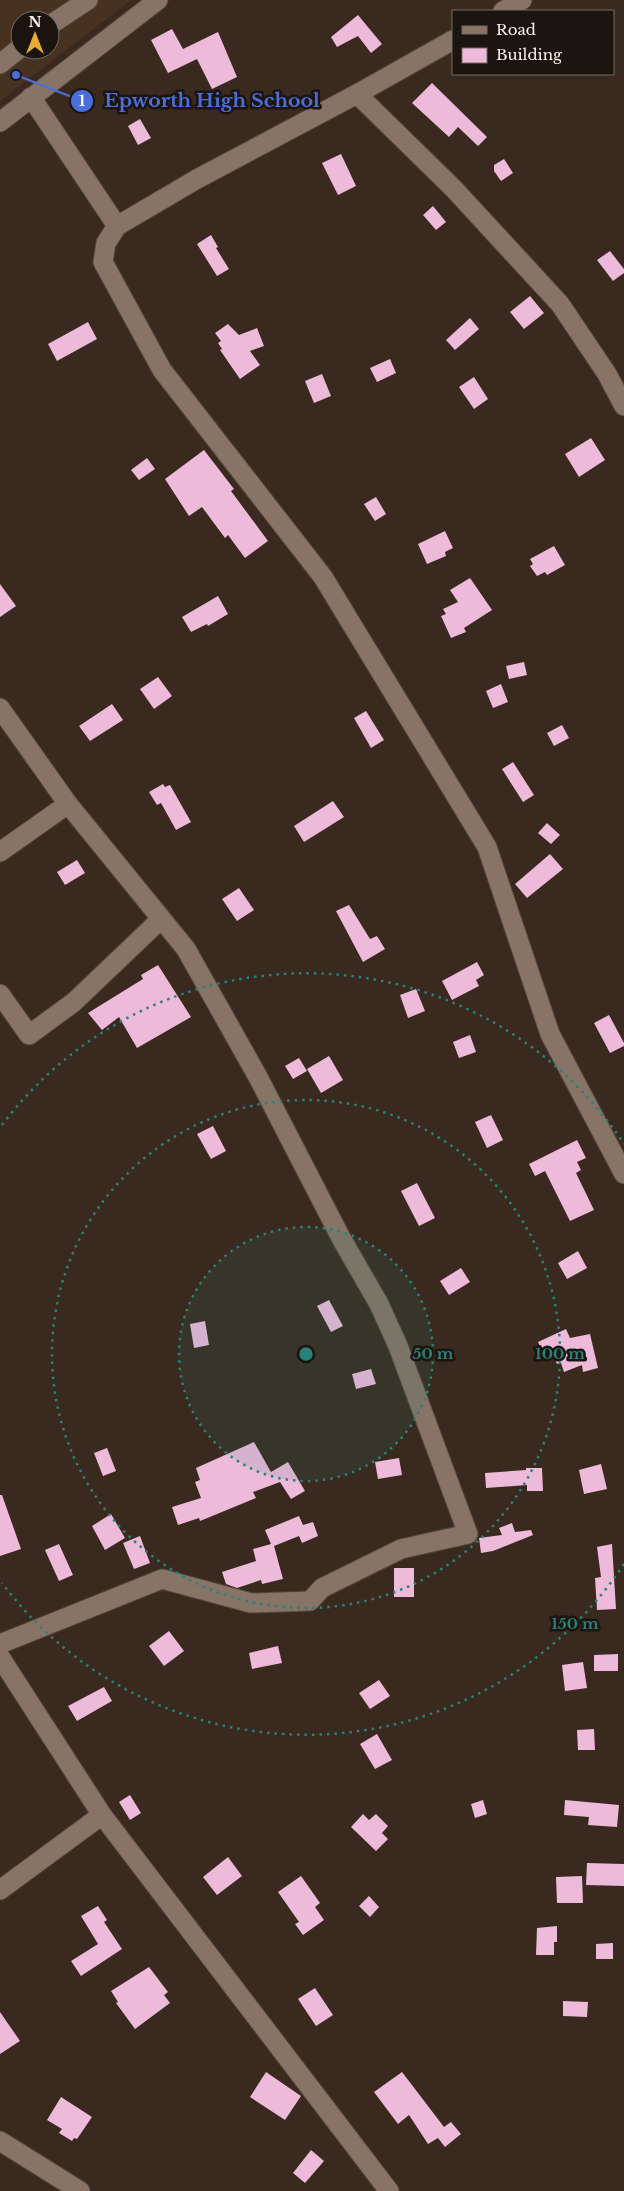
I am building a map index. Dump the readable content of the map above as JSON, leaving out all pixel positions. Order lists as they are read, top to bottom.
{
  "places": ["Epworth High School"],
  "legend": ["Road", "Building"],
  "north": "top",
  "rings": ["50 m", "100 m", "150 m"]
}
